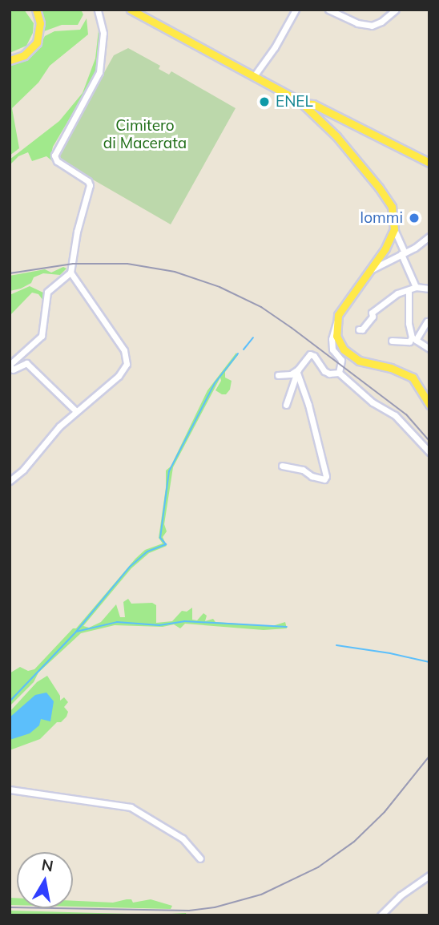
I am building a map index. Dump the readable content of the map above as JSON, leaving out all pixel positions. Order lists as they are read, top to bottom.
{
  "parks": ["Cimitero di Macerata"],
  "places": ["ENEL", "Iommi"],
  "north": "top"
}
